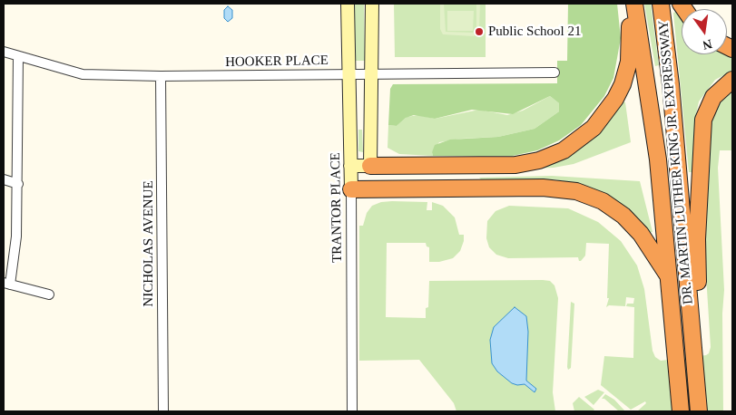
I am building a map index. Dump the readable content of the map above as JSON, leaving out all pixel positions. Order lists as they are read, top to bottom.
{
  "streets": {
    "highway": ["DR. MARTIN LUTHER KING JR. EXPRESSWAY"],
    "main road": ["TRANTOR PLACE"],
    "street": ["HOOKER PLACE", "NICHOLAS AVENUE"]
  },
  "crossings": [
    ["HOOKER PLACE", "TRANTOR PLACE"],
    ["HOOKER PLACE", "NICHOLAS AVENUE"]
  ],
  "places": ["Public School 21"],
  "north": "bottom"
}
